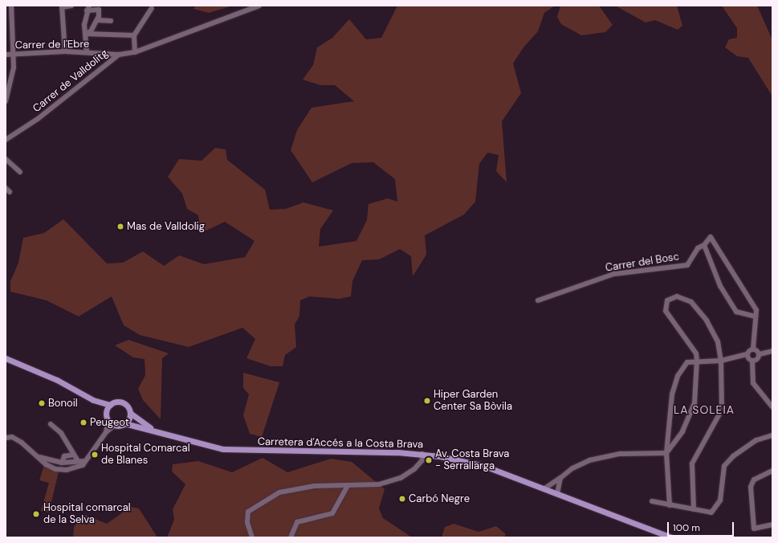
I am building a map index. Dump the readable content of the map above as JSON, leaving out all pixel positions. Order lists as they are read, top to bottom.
{
  "streets": {
    "main road": ["Carretera d'Accés a la Costa Brava"],
    "street": ["Carrer de l'Ebre", "Carrer de Valldolitg", "Carrer del Bosc"]
  },
  "crossings": [
    ["Carrer de l'Ebre", "Carrer de Valldolitg"]
  ],
  "districts": ["LA SOLEIA"],
  "places": [
    "Mas de Valldolig",
    "Hiper Garden Center Sa Bòvila",
    "Bonoil",
    "Peugeot",
    "Hospital Comarcal de Blanes",
    "Av. Costa Brava - Serrallarga",
    "Carbó Negre",
    "Hospital comarcal de la Selva"
  ],
  "scale_bar": "100 m"
}
